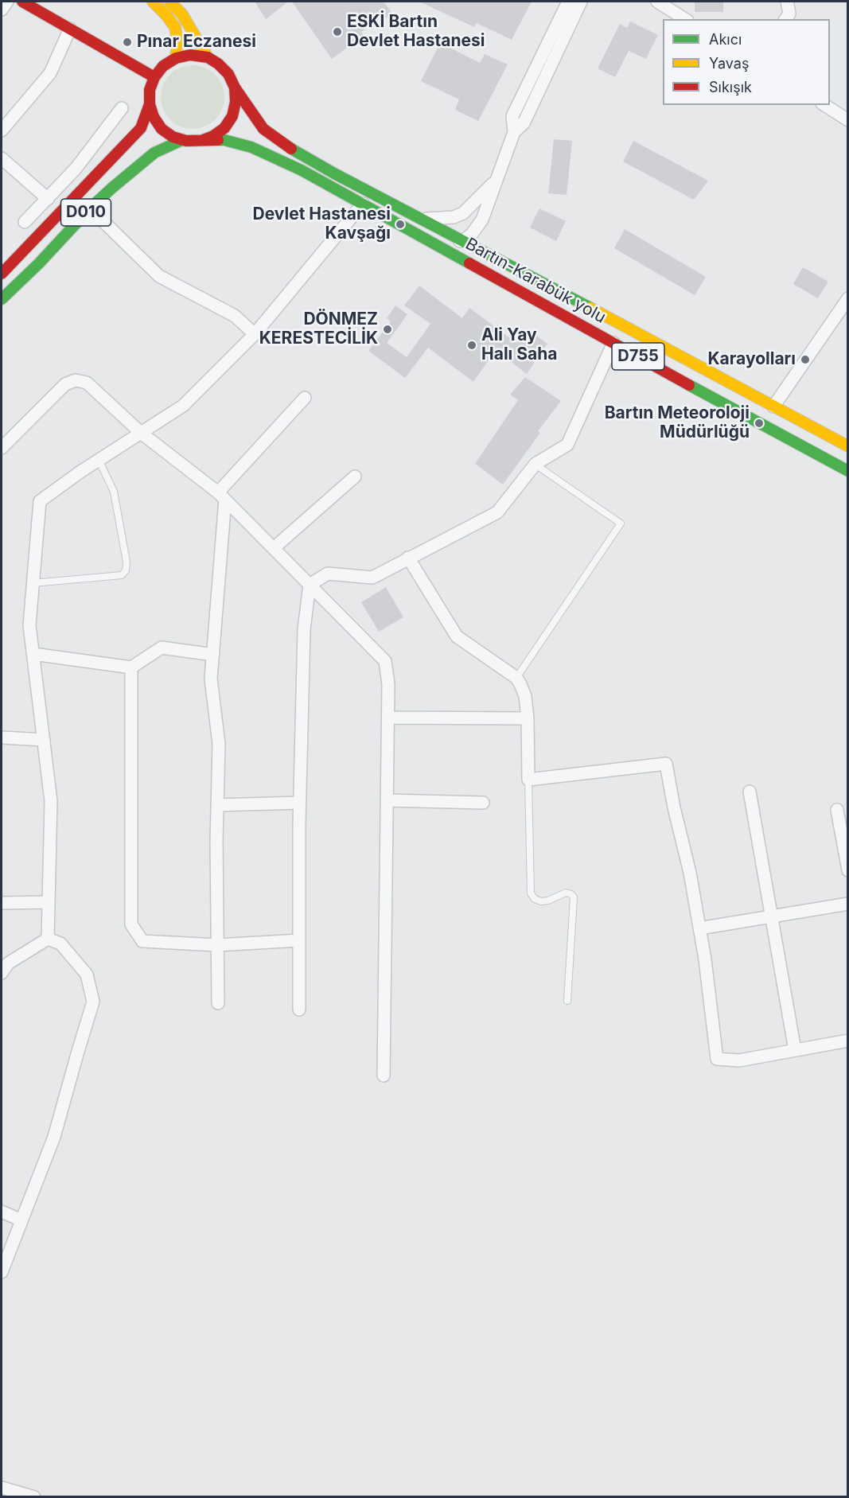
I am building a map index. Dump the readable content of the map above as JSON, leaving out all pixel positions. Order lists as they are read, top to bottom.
{
  "streets": {
    "main road": ["D010", "Bartın-Karabük yolu", "D755"]
  },
  "crossings": [
    ["D010", "Bartın-Karabük yolu"]
  ],
  "places": [
    "ESKİ Bartın Devlet Hastanesi",
    "Pınar Eczanesi",
    "Devlet Hastanesi Kavşağı",
    "DÖNMEZ KERESTECİLİK",
    "Ali Yay Halı Saha",
    "Karayolları",
    "Bartın Meteoroloji Müdürlüğü"
  ],
  "legend": ["Akıcı", "Yavaş", "Sıkışık"]
}
